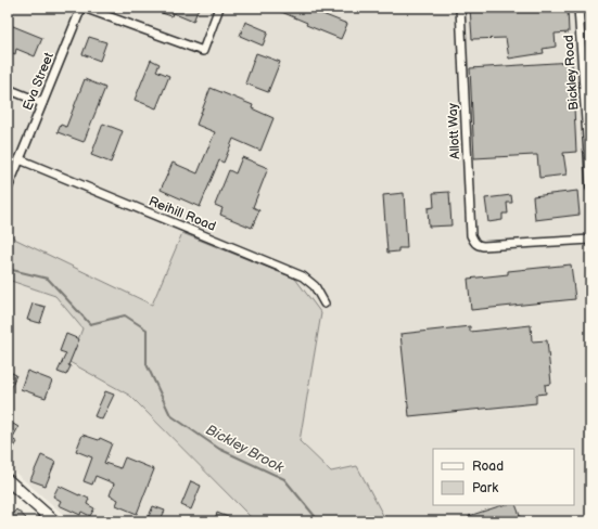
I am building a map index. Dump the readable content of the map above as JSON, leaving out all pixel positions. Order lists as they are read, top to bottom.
{
  "streets": {
    "street": [
      "Bickley Road",
      "Eva Street",
      "Allott Way",
      "Reihill Road"
    ]
  },
  "crossings": [
    ["Eva Street", "Reihill Road"]
  ],
  "water": ["Bickley Brook"],
  "legend": ["Road", "Park"]
}
